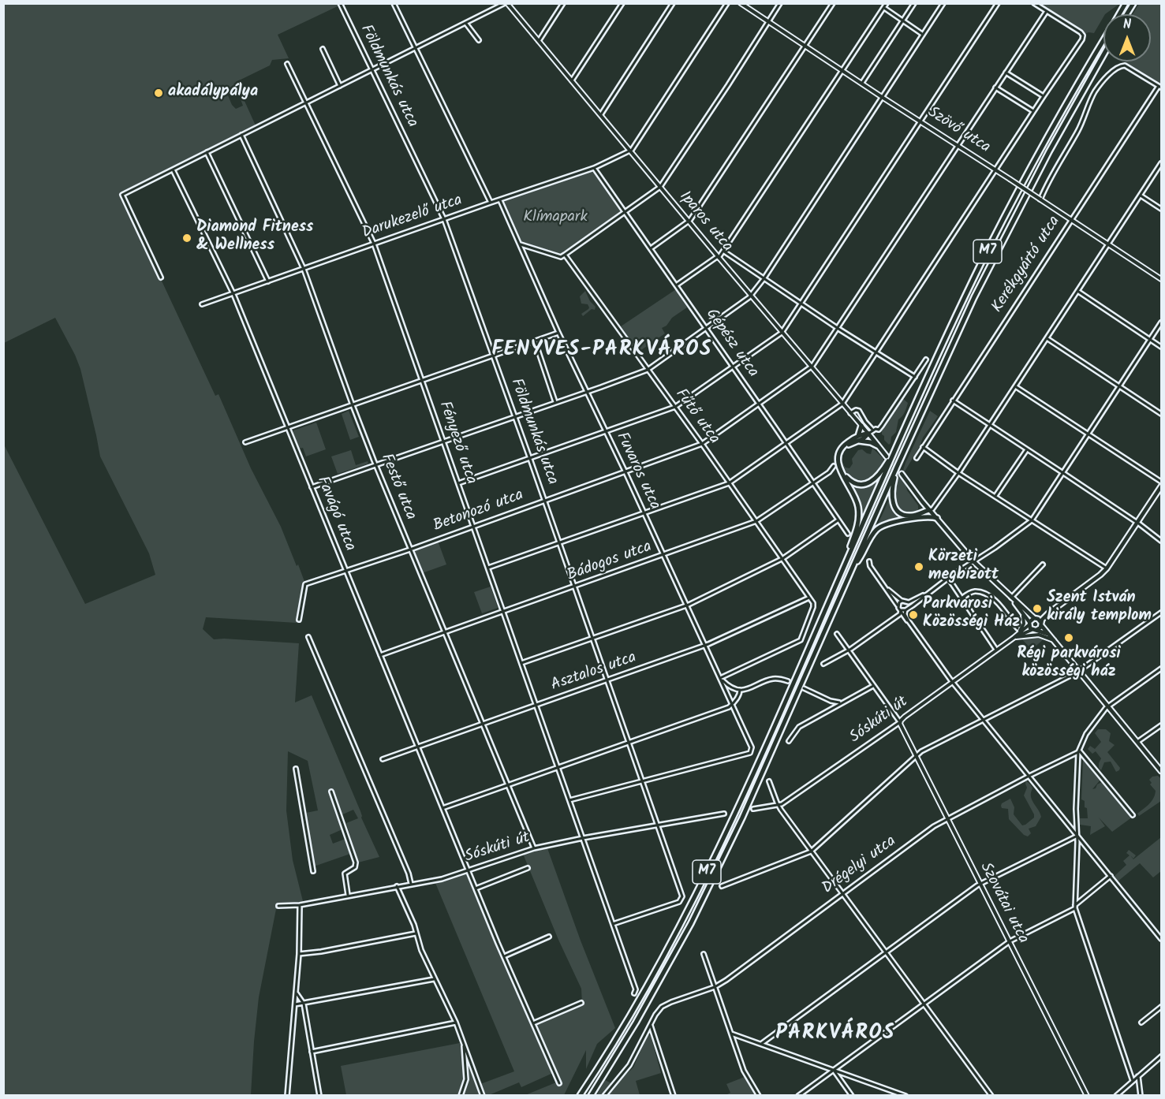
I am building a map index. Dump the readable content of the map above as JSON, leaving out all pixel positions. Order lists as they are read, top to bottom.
{
  "streets": {
    "highway": ["M7"],
    "main road": ["Iparos utca"],
    "street": [
      "Földmunkás utca",
      "Szövő utca",
      "Darukezelő utca",
      "Kerékgyártó utca",
      "Gépész utca",
      "Fűtő utca",
      "Fényező utca",
      "Fuvaros utca",
      "Festő utca",
      "Betonozó utca",
      "Favágó utca",
      "Bádogos utca",
      "Asztalos utca",
      "Sóskúti út",
      "Drégelyi utca",
      "Szovátai utca"
    ]
  },
  "crossings": [
    ["Földmunkás utca", "Darukezelő utca"],
    ["Földmunkás utca", "Fényező utca"],
    ["Földmunkás utca", "Fuvaros utca"],
    ["Földmunkás utca", "Betonozó utca"],
    ["Földmunkás utca", "Bádogos utca"],
    ["Földmunkás utca", "Asztalos utca"],
    ["Földmunkás utca", "Sóskúti út"],
    ["Szövő utca", "Kerékgyártó utca"],
    ["Darukezelő utca", "Iparos utca"],
    ["Darukezelő utca", "Gépész utca"],
    ["Darukezelő utca", "Fényező utca"],
    ["Darukezelő utca", "Fuvaros utca"],
    ["Darukezelő utca", "Festő utca"],
    ["Darukezelő utca", "Favágó utca"],
    ["Iparos utca", "Betonozó utca"],
    ["Gépész utca", "Betonozó utca"],
    ["Gépész utca", "Bádogos utca"],
    ["Fűtő utca", "Betonozó utca"],
    ["Fűtő utca", "Bádogos utca"],
    ["Fűtő utca", "Asztalos utca"],
    ["Fényező utca", "Betonozó utca"],
    ["Fényező utca", "Bádogos utca"],
    ["Fényező utca", "Asztalos utca"],
    ["Fényező utca", "Sóskúti út"],
    ["Fuvaros utca", "Betonozó utca"],
    ["Fuvaros utca", "Bádogos utca"],
    ["Fuvaros utca", "Asztalos utca"],
    ["Festő utca", "Betonozó utca"],
    ["Festő utca", "Bádogos utca"],
    ["Festő utca", "Asztalos utca"],
    ["Festő utca", "Sóskúti út"],
    ["Betonozó utca", "Favágó utca"],
    ["Favágó utca", "Bádogos utca"],
    ["Favágó utca", "Asztalos utca"],
    ["Favágó utca", "Sóskúti út"],
    ["Sóskúti út", "Szovátai utca"],
    ["Drégelyi utca", "Szovátai utca"]
  ],
  "districts": ["FENYVES-PARKVÁROS", "PARKVÁROS"],
  "parks": ["Klímapark"],
  "places": [
    "akadálypálya",
    "Diamond Fitness & Wellness",
    "Körzeti megbízott",
    "Szent István király templom",
    "Parkvárosi Közösségi Ház",
    "Régi parkvárosi közösségi ház"
  ],
  "north": "top"
}
